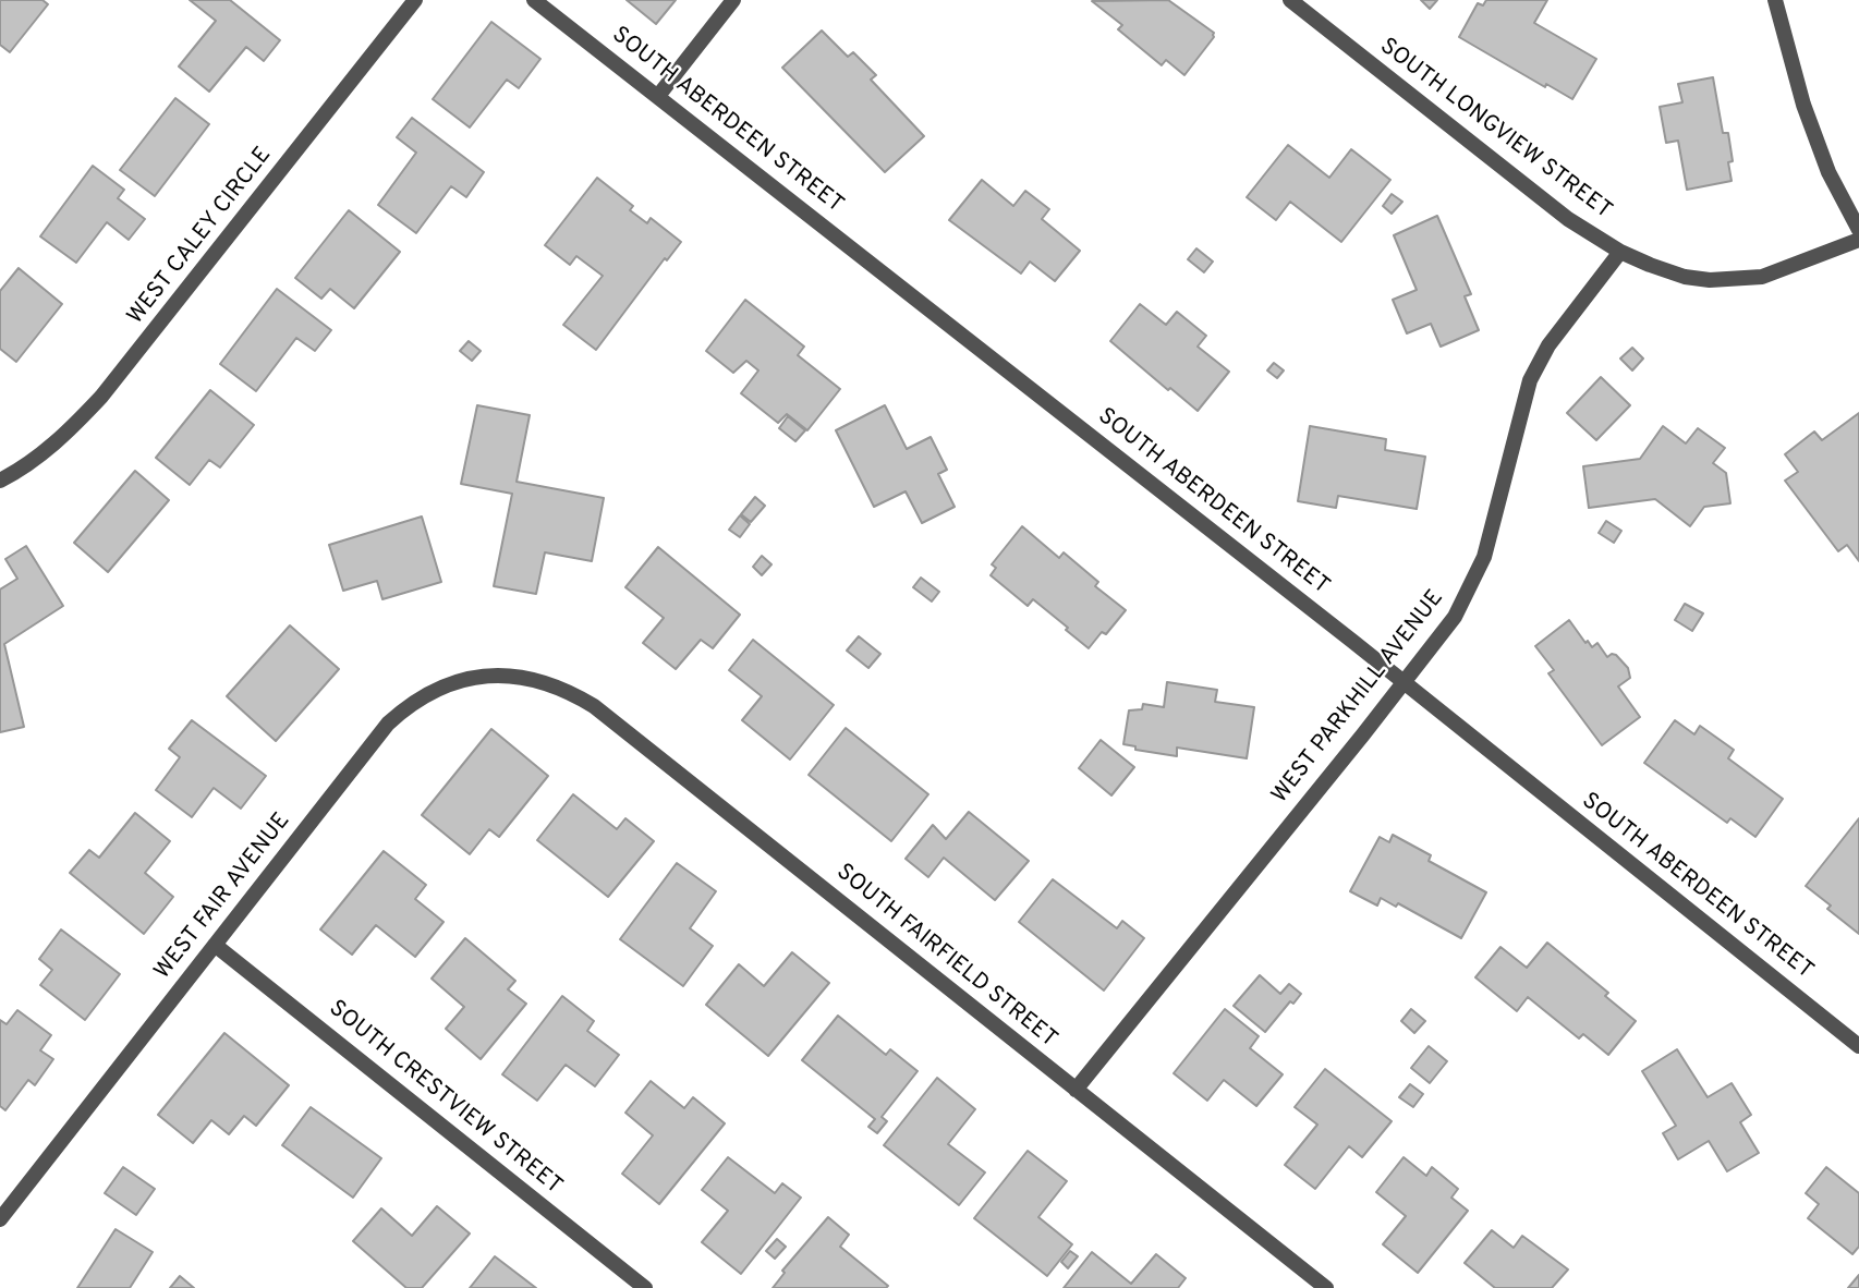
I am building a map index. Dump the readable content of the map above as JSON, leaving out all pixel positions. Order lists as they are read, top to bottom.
{
  "streets": {
    "street": [
      "SOUTH ABERDEEN STREET",
      "SOUTH LONGVIEW STREET",
      "WEST CALEY CIRCLE",
      "WEST PARKHILL AVENUE",
      "WEST FAIR AVENUE",
      "SOUTH FAIRFIELD STREET",
      "SOUTH CRESTVIEW STREET"
    ]
  },
  "crossings": [
    ["SOUTH ABERDEEN STREET", "WEST PARKHILL AVENUE"],
    ["SOUTH LONGVIEW STREET", "WEST PARKHILL AVENUE"],
    ["WEST PARKHILL AVENUE", "SOUTH FAIRFIELD STREET"],
    ["WEST FAIR AVENUE", "SOUTH FAIRFIELD STREET"],
    ["WEST FAIR AVENUE", "SOUTH CRESTVIEW STREET"]
  ]
}
